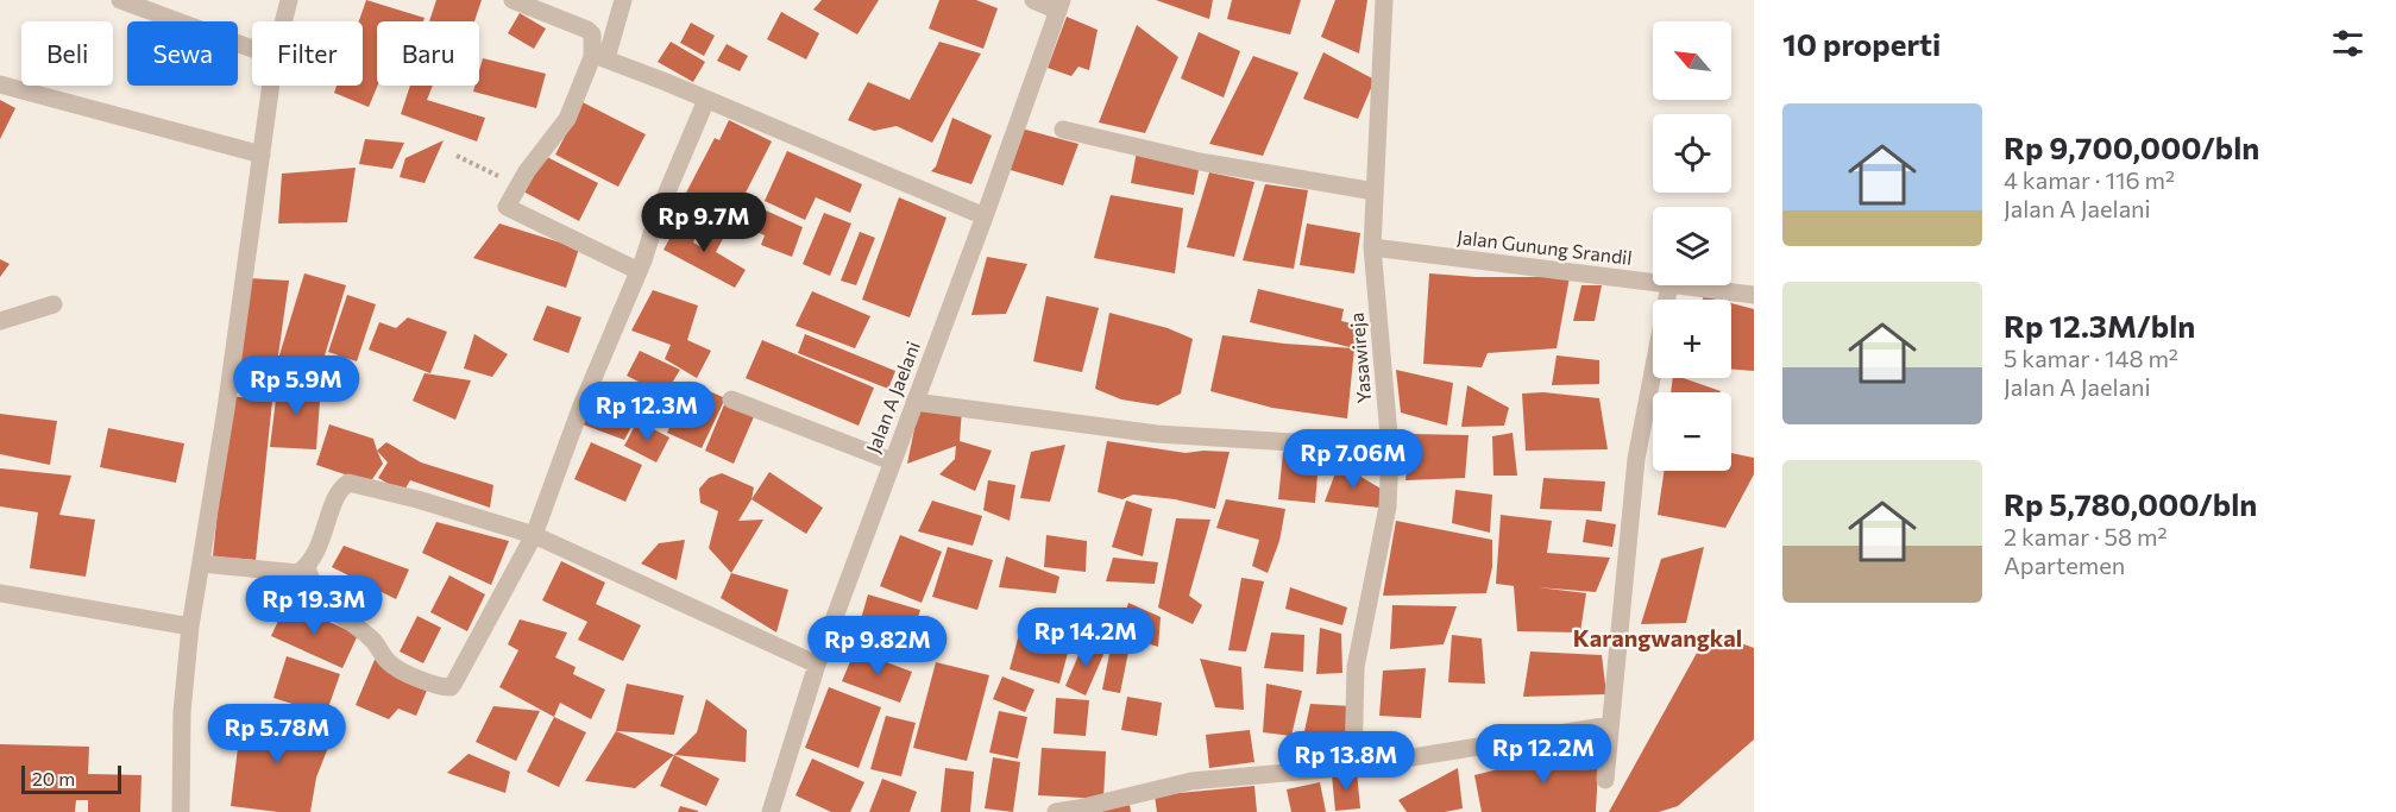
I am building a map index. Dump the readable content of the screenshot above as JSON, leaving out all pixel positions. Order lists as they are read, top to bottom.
{
  "streets": {
    "street": ["Jalan Gunung Srandil", "Yasawireja", "Jalan A Jaelani"]
  },
  "crossings": [
    ["Jalan Gunung Srandil", "Yasawireja"]
  ],
  "districts": ["Karangwangkal"],
  "scale_bar": "20 m",
  "north": "top left",
  "page": {
    "heading": "10 properti",
    "map_buttons": ["+", "−"],
    "chip": [
      "Beli",
      "Sewa",
      "Filter",
      "Baru"
    ],
    "list": [
      {
        "name": "Rp 9,700,000/bln",
        "note": "4 kamar · 116 m² · Jalan A Jaelani"
      },
      {
        "name": "Rp 12.3M/bln",
        "note": "5 kamar · 148 m² · Jalan A Jaelani"
      },
      {
        "name": "Rp 5,780,000/bln",
        "note": "2 kamar · 58 m² · Apartemen"
      }
    ],
    "price": [
      "Rp 9.7M",
      "Rp 5.9M",
      "Rp 12.3M",
      "Rp 7.06M",
      "Rp 19.3M",
      "Rp 14.2M",
      "Rp 9.82M",
      "Rp 5.78M",
      "Rp 12.2M",
      "Rp 13.8M"
    ],
    "scale": "20 m"
  }
}
